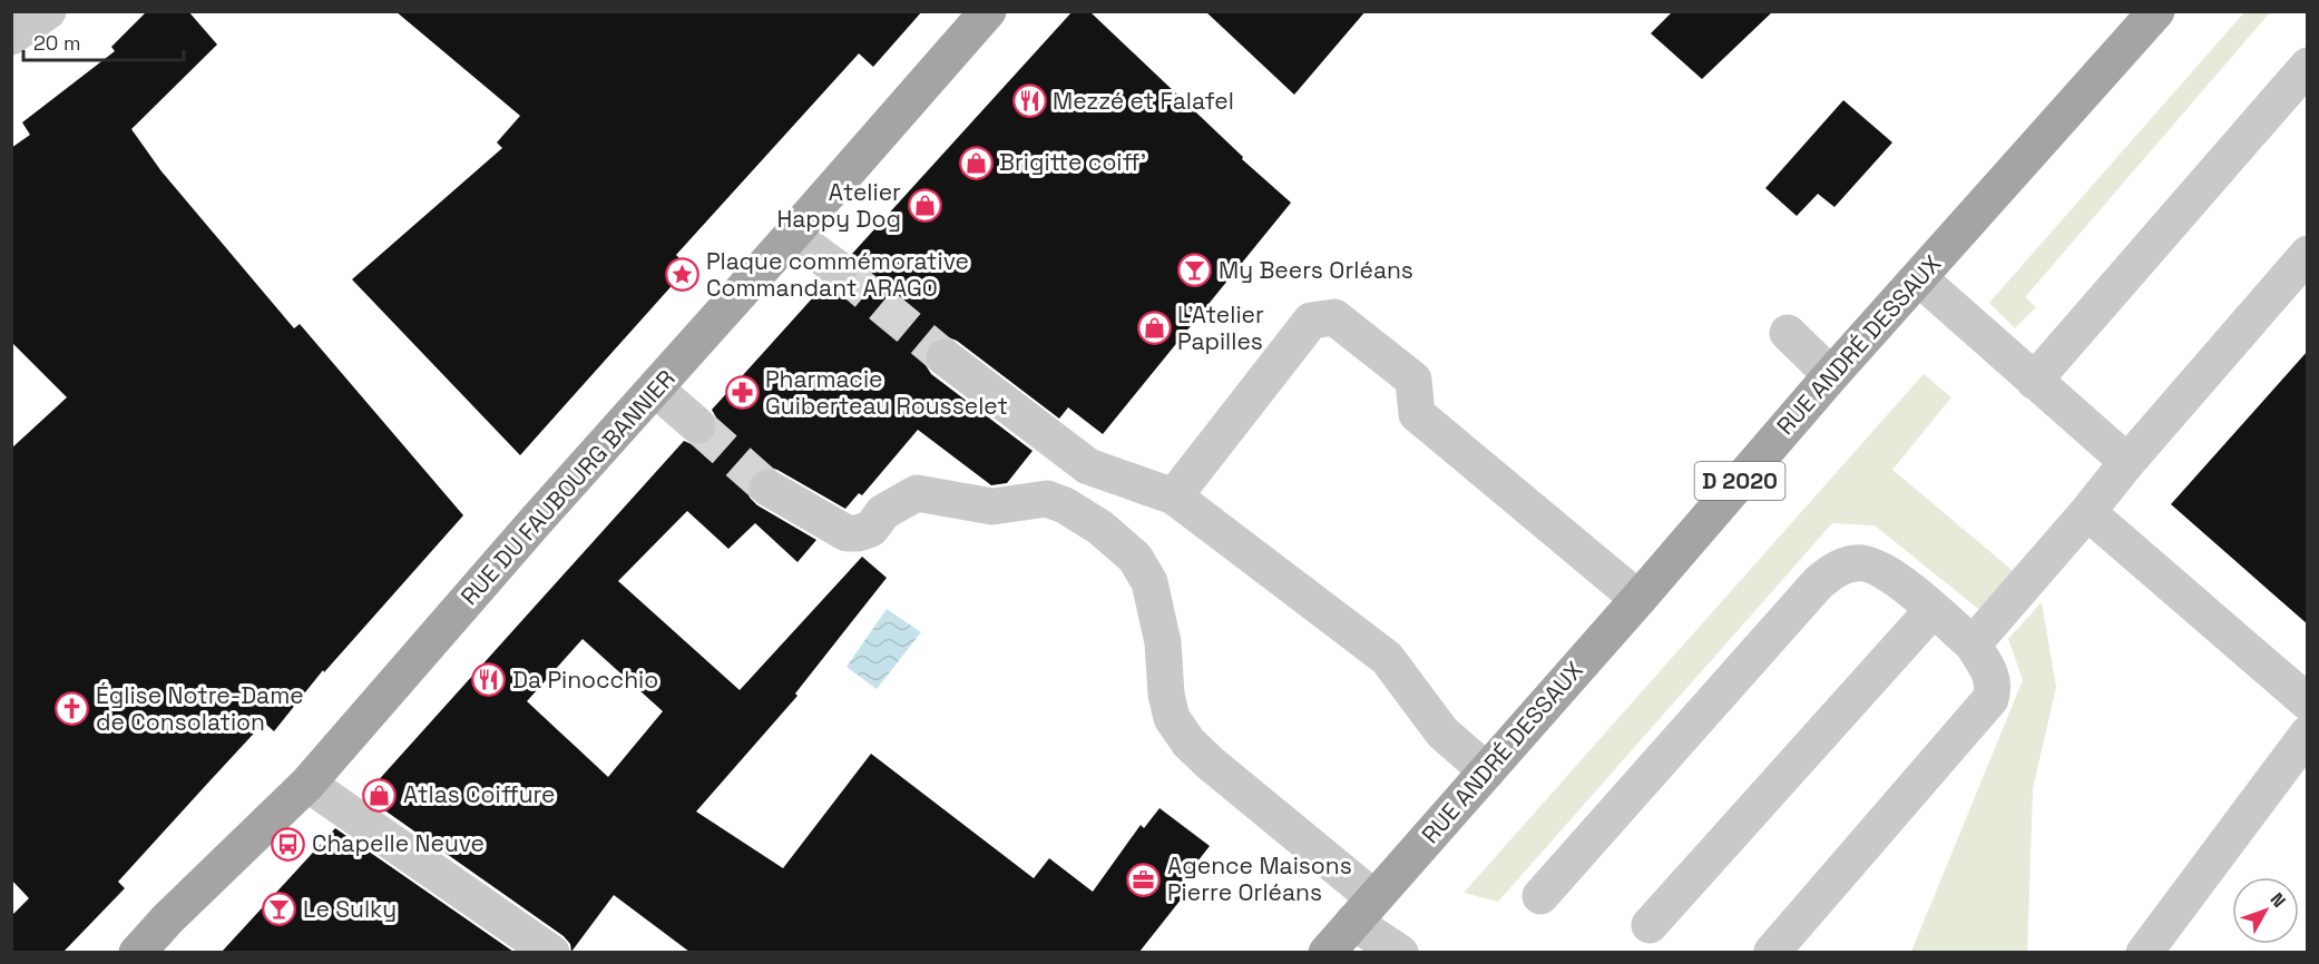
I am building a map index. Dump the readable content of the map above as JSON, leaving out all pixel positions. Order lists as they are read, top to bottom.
{
  "streets": {
    "main road": ["RUE ANDRÉ DESSAUX", "D 2020", "RUE DU FAUBOURG BANNIER"]
  },
  "places": {
    "restaurant": ["Mezzé et Falafel", "Da Pinocchio"],
    "shop": [
      "Brigitte coiff'",
      "Atelier Happy Dog",
      "L'Atelier Papilles",
      "Atlas Coiffure"
    ],
    "bar": ["My Beers Orléans", "Le Sulky"],
    "place": ["Plaque commémorative Commandant ARAGO"],
    "pharmacy": ["Pharmacie Guiberteau Rousselet"],
    "church": ["Église Notre-Dame de Consolation"],
    "bus stop": ["Chapelle Neuve"],
    "office": ["Agence Maisons Pierre Orléans"]
  },
  "scale_bar": "20 m",
  "north": "top right"
}
